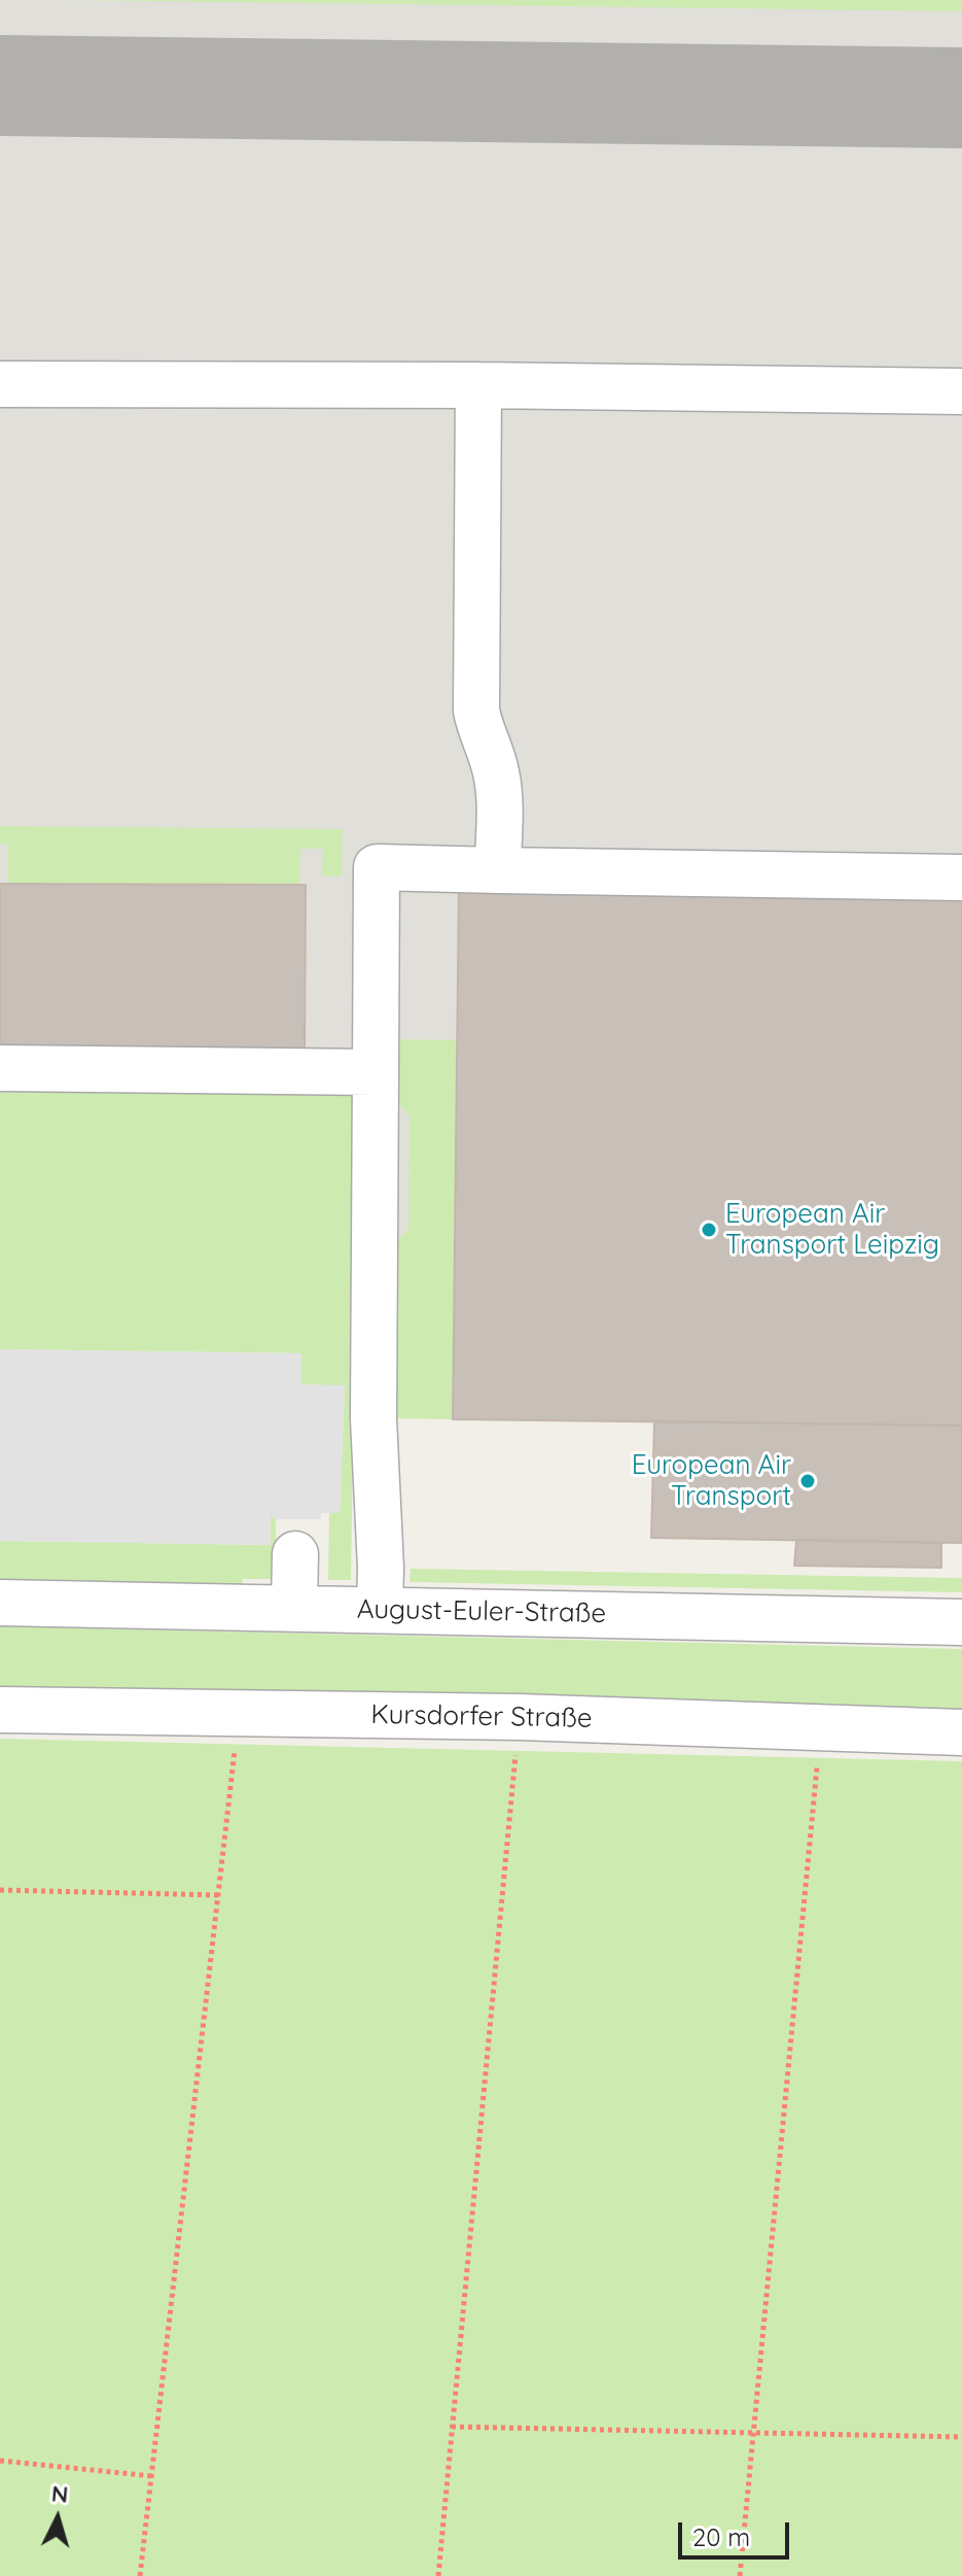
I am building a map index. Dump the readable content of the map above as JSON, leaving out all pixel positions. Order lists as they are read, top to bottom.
{
  "streets": {
    "street": ["August-Euler-Straße", "Kursdorfer Straße"]
  },
  "places": ["European Air Transport Leipzig", "European Air Transport"],
  "scale_bar": "20 m",
  "north": "top"
}
